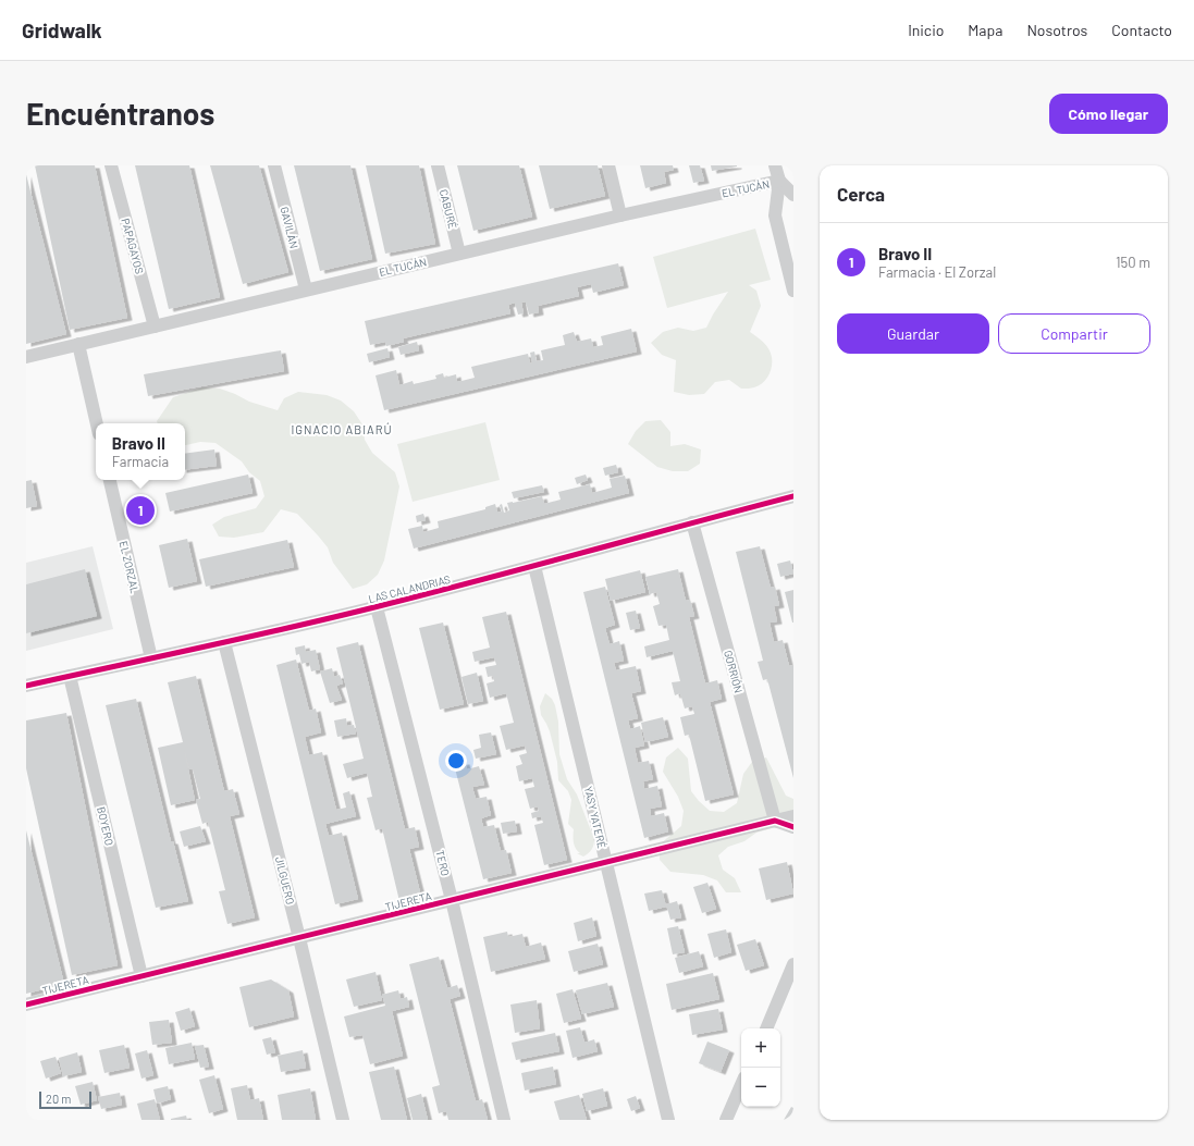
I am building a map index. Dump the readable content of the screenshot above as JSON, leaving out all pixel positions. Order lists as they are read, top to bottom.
{
  "streets": {
    "street": [
      "EL TUCÁN",
      "CABURÉ",
      "GAVILÁN",
      "PAPAGAYOS",
      "EL ZORZAL",
      "LAS CALANDRIAS",
      "GORRIÓN",
      "YASY YATERÉ",
      "BOYERO",
      "TERO",
      "JILGUERO",
      "TIJERETA"
    ]
  },
  "crossings": [
    ["EL TUCÁN", "CABURÉ"],
    ["EL TUCÁN", "GAVILÁN"],
    ["EL TUCÁN", "PAPAGAYOS"],
    ["EL ZORZAL", "LAS CALANDRIAS"],
    ["LAS CALANDRIAS", "GORRIÓN"],
    ["LAS CALANDRIAS", "YASY YATERÉ"],
    ["LAS CALANDRIAS", "BOYERO"],
    ["LAS CALANDRIAS", "TERO"],
    ["LAS CALANDRIAS", "JILGUERO"],
    ["GORRIÓN", "TIJERETA"],
    ["YASY YATERÉ", "TIJERETA"],
    ["BOYERO", "TIJERETA"],
    ["TERO", "TIJERETA"],
    ["JILGUERO", "TIJERETA"]
  ],
  "districts": ["IGNACIO ABIARÚ"],
  "scale_bar": "20 m",
  "page": {
    "header": "Gridwalk",
    "nav": [
      "Inicio",
      "Mapa",
      "Nosotros",
      "Contacto"
    ],
    "buttons": [
      "Cómo llegar",
      ["Guardar", "Compartir"]
    ],
    "title": "Encuéntranos",
    "heading": "Cerca",
    "list": [
      {
        "mark": "1",
        "name": "Bravo II",
        "note": "Farmacia · El Zorzal",
        "value": "150 m"
      }
    ],
    "popup": ["Bravo II", "Farmacia"],
    "pins": "1",
    "map_buttons": ["+", "−"],
    "scale": "20 m"
  }
}
